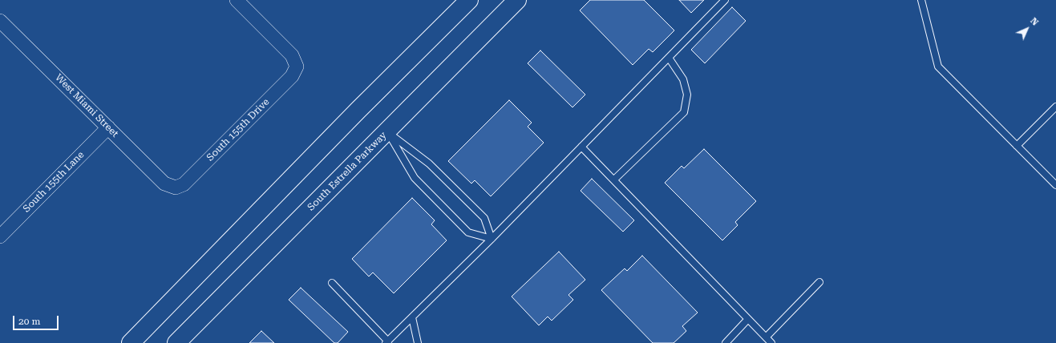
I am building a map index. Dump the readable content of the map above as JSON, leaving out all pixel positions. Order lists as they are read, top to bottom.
{
  "streets": {
    "main road": ["South Estrella Parkway"],
    "street": ["West Miami Street", "South 155th Drive", "South 155th Lane"]
  },
  "crossings": [
    ["West Miami Street", "South 155th Drive"],
    ["West Miami Street", "South 155th Lane"]
  ],
  "scale_bar": "20 m",
  "north": "top right"
}
